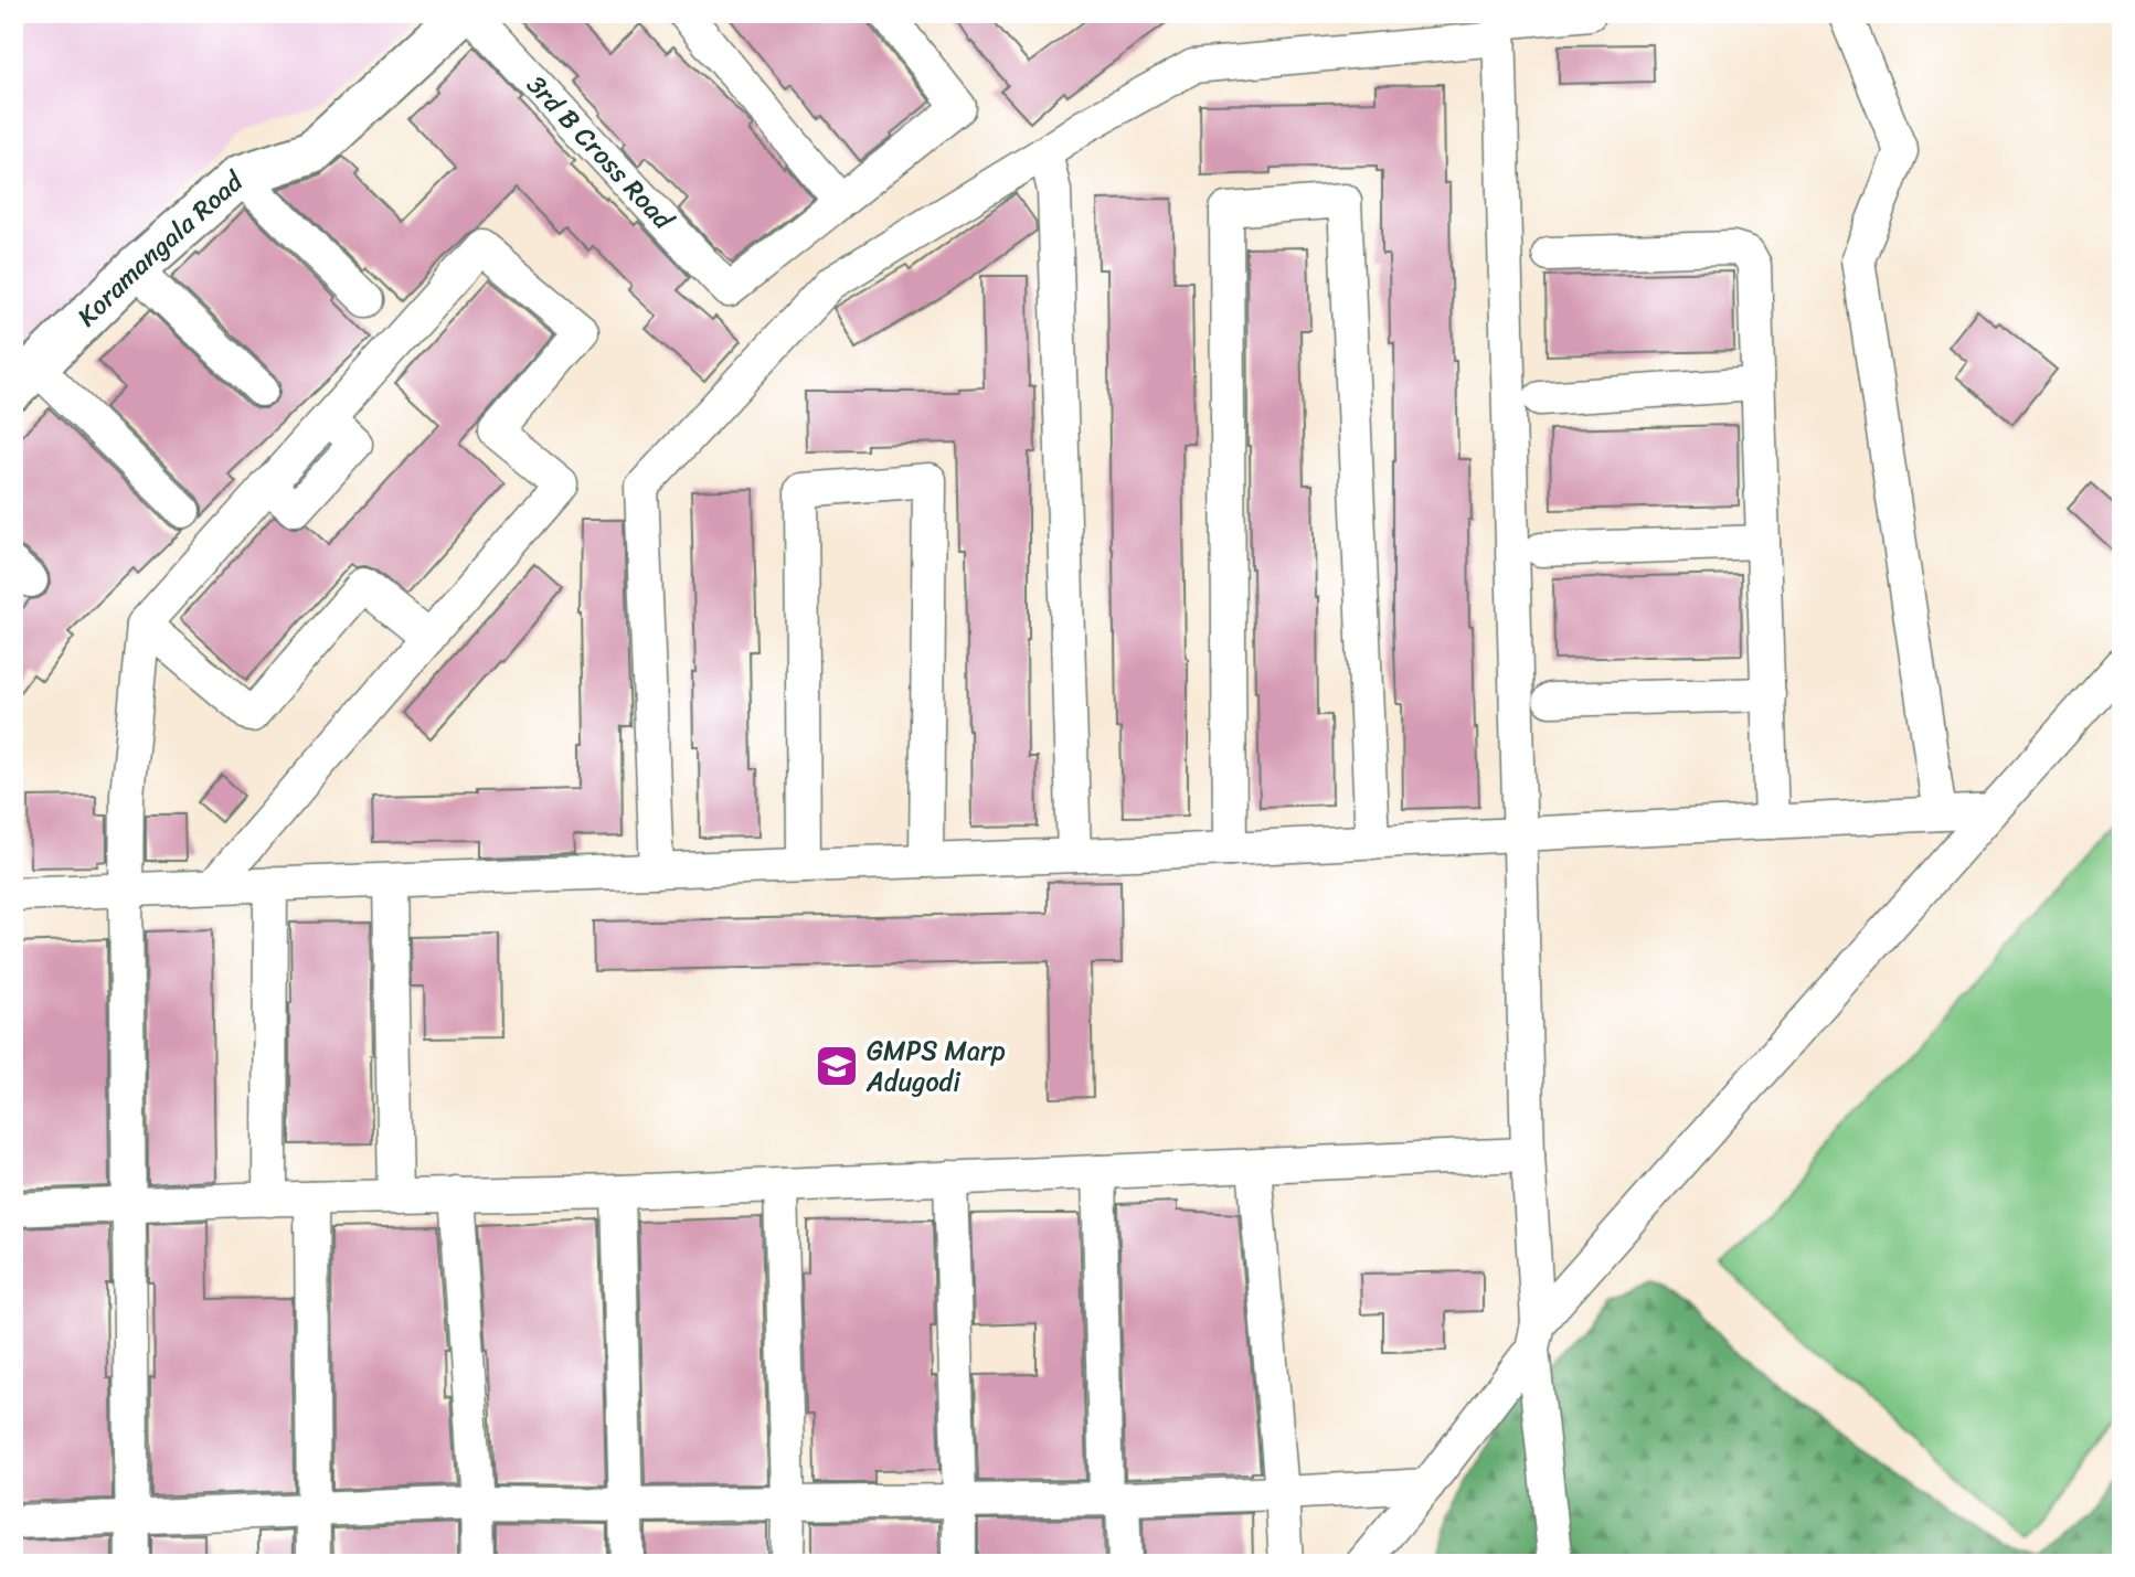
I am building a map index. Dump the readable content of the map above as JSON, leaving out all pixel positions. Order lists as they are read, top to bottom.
{
  "streets": {
    "street": ["3rd B Cross Road", "Koramangala Road"]
  },
  "places": {
    "school or university": ["GMPS Marp Adugodi"]
  }
}
